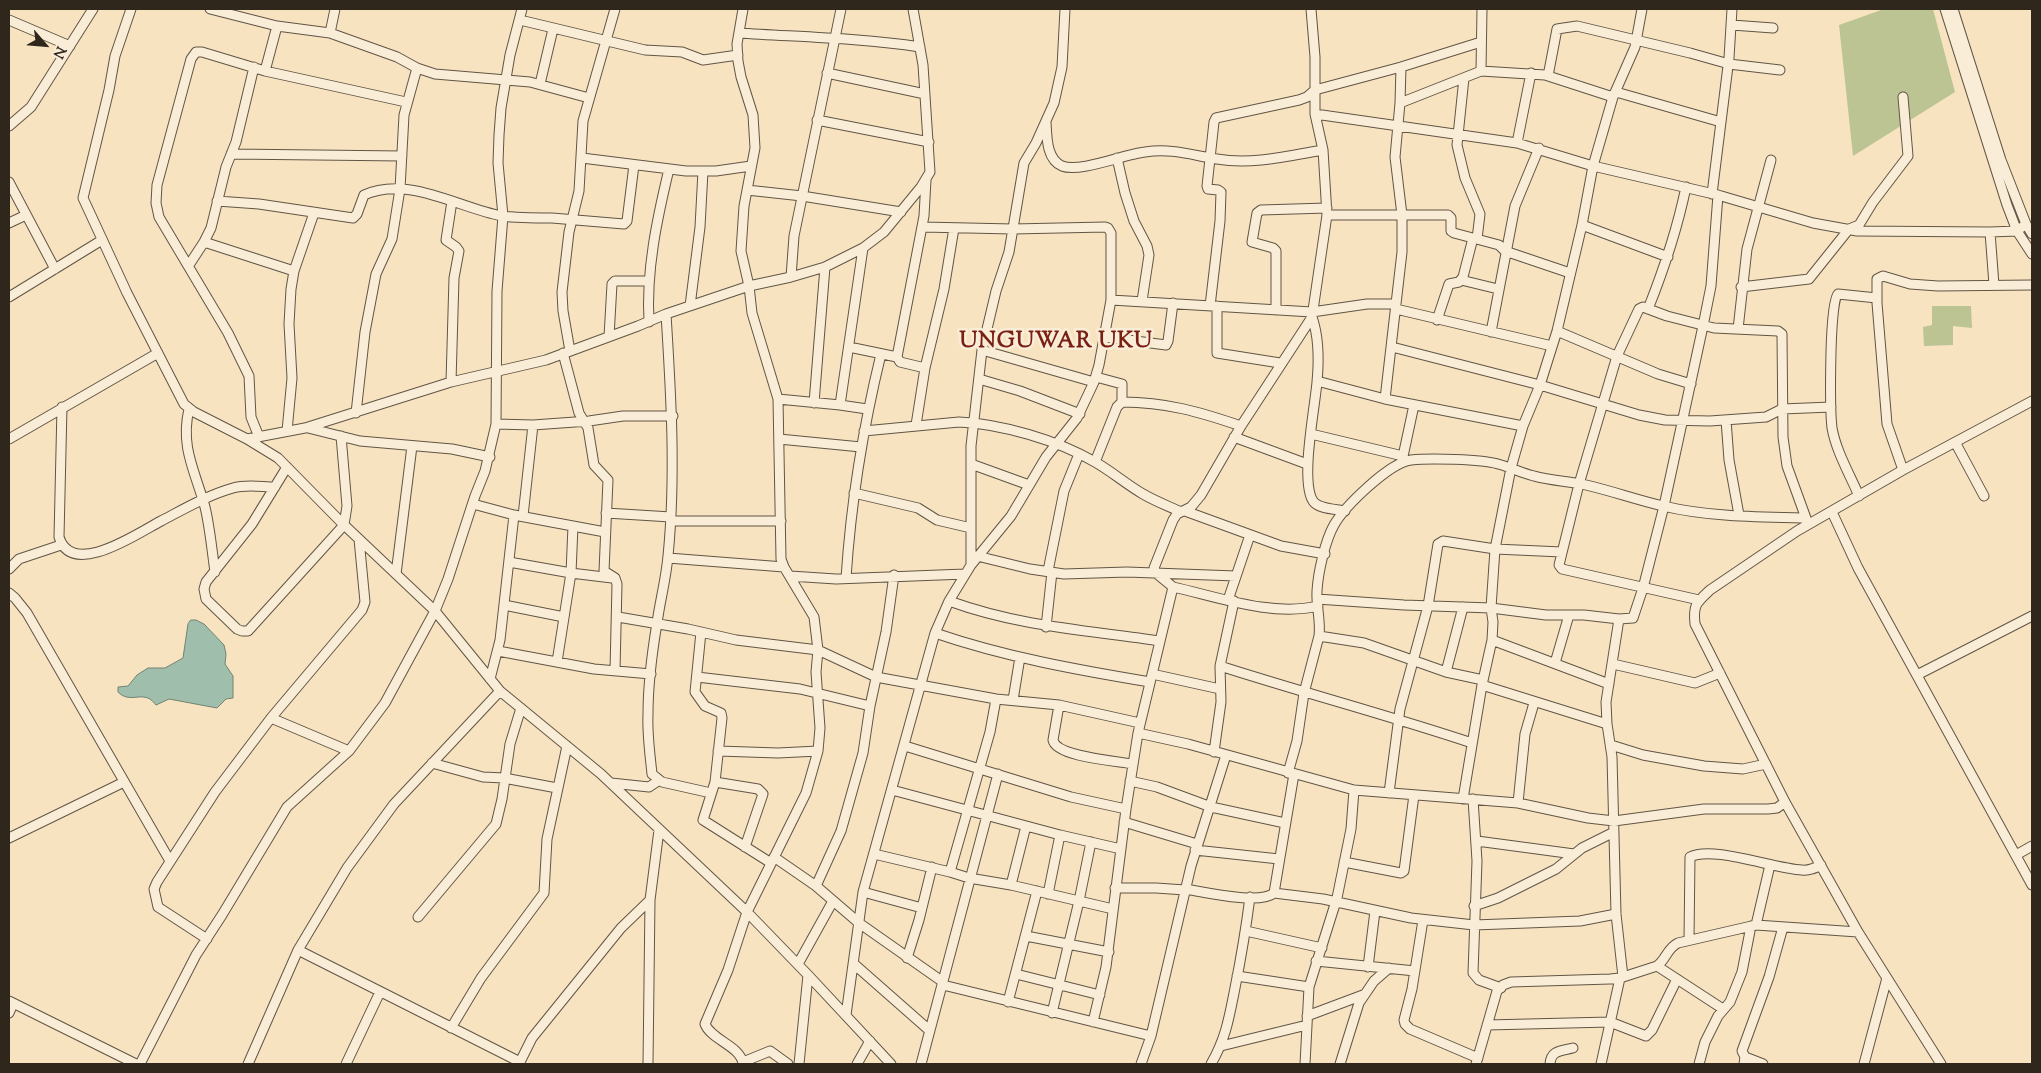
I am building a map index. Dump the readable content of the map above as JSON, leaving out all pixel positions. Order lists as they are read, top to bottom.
{
  "districts": ["UNGUWAR UKU"],
  "north": "bottom right"
}
